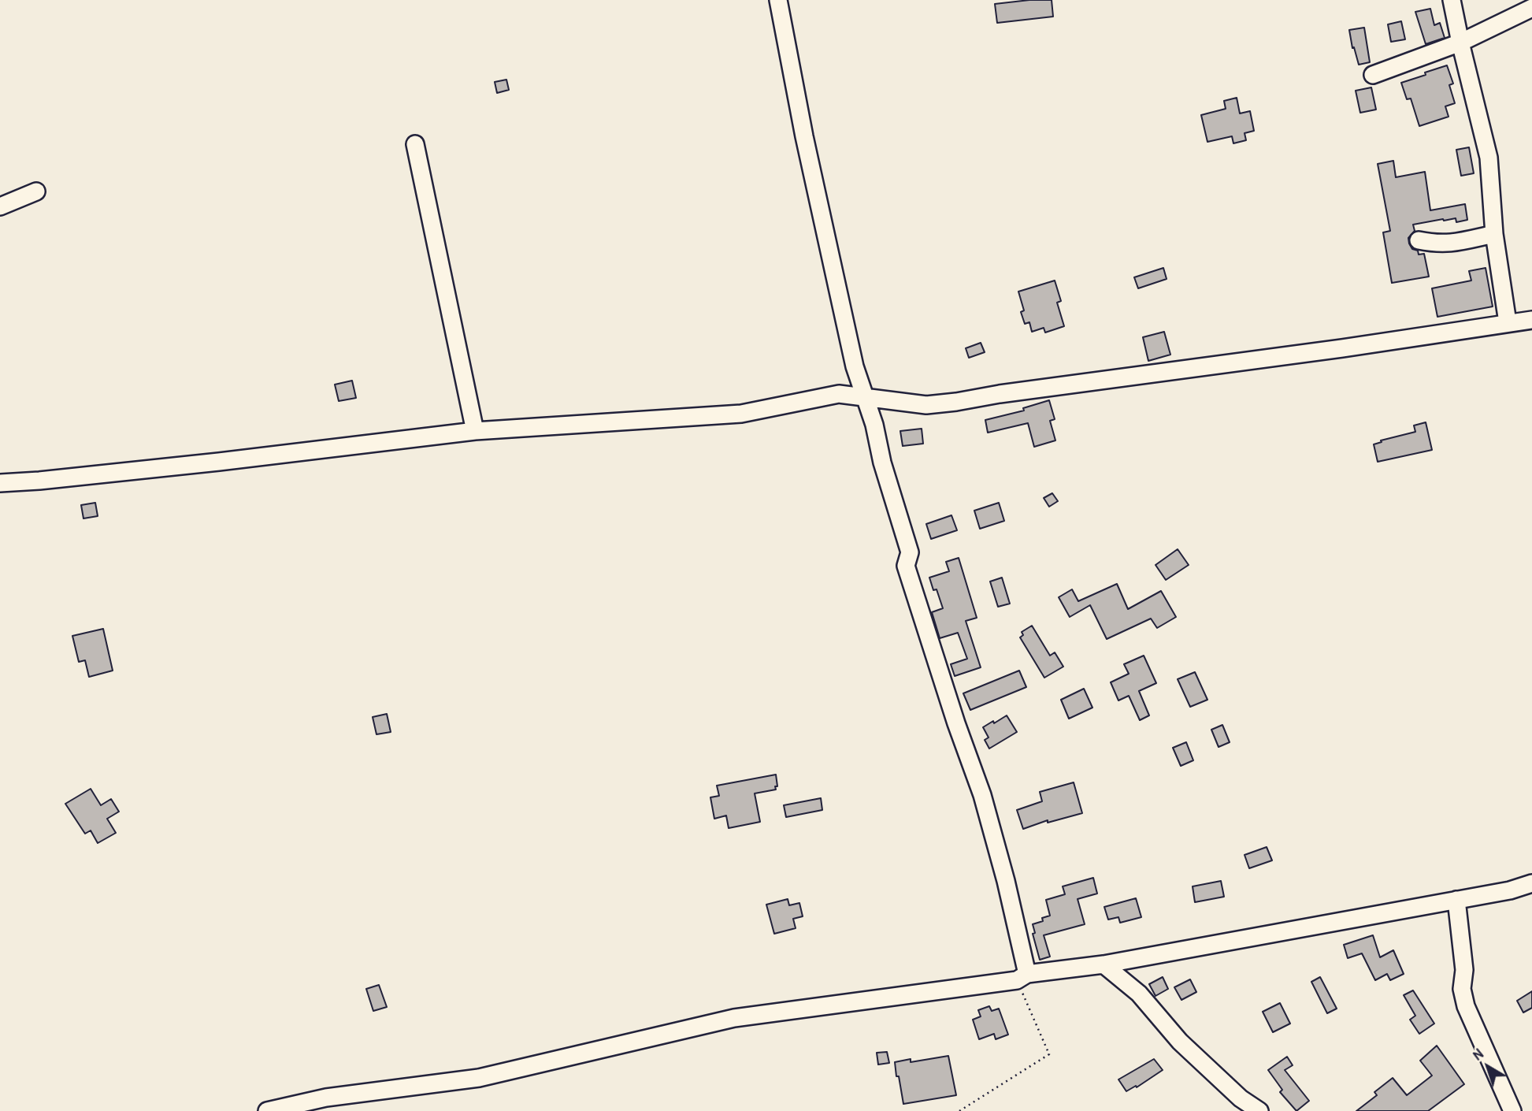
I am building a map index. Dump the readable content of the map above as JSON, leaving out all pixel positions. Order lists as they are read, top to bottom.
{
  "north": "top left"
}
